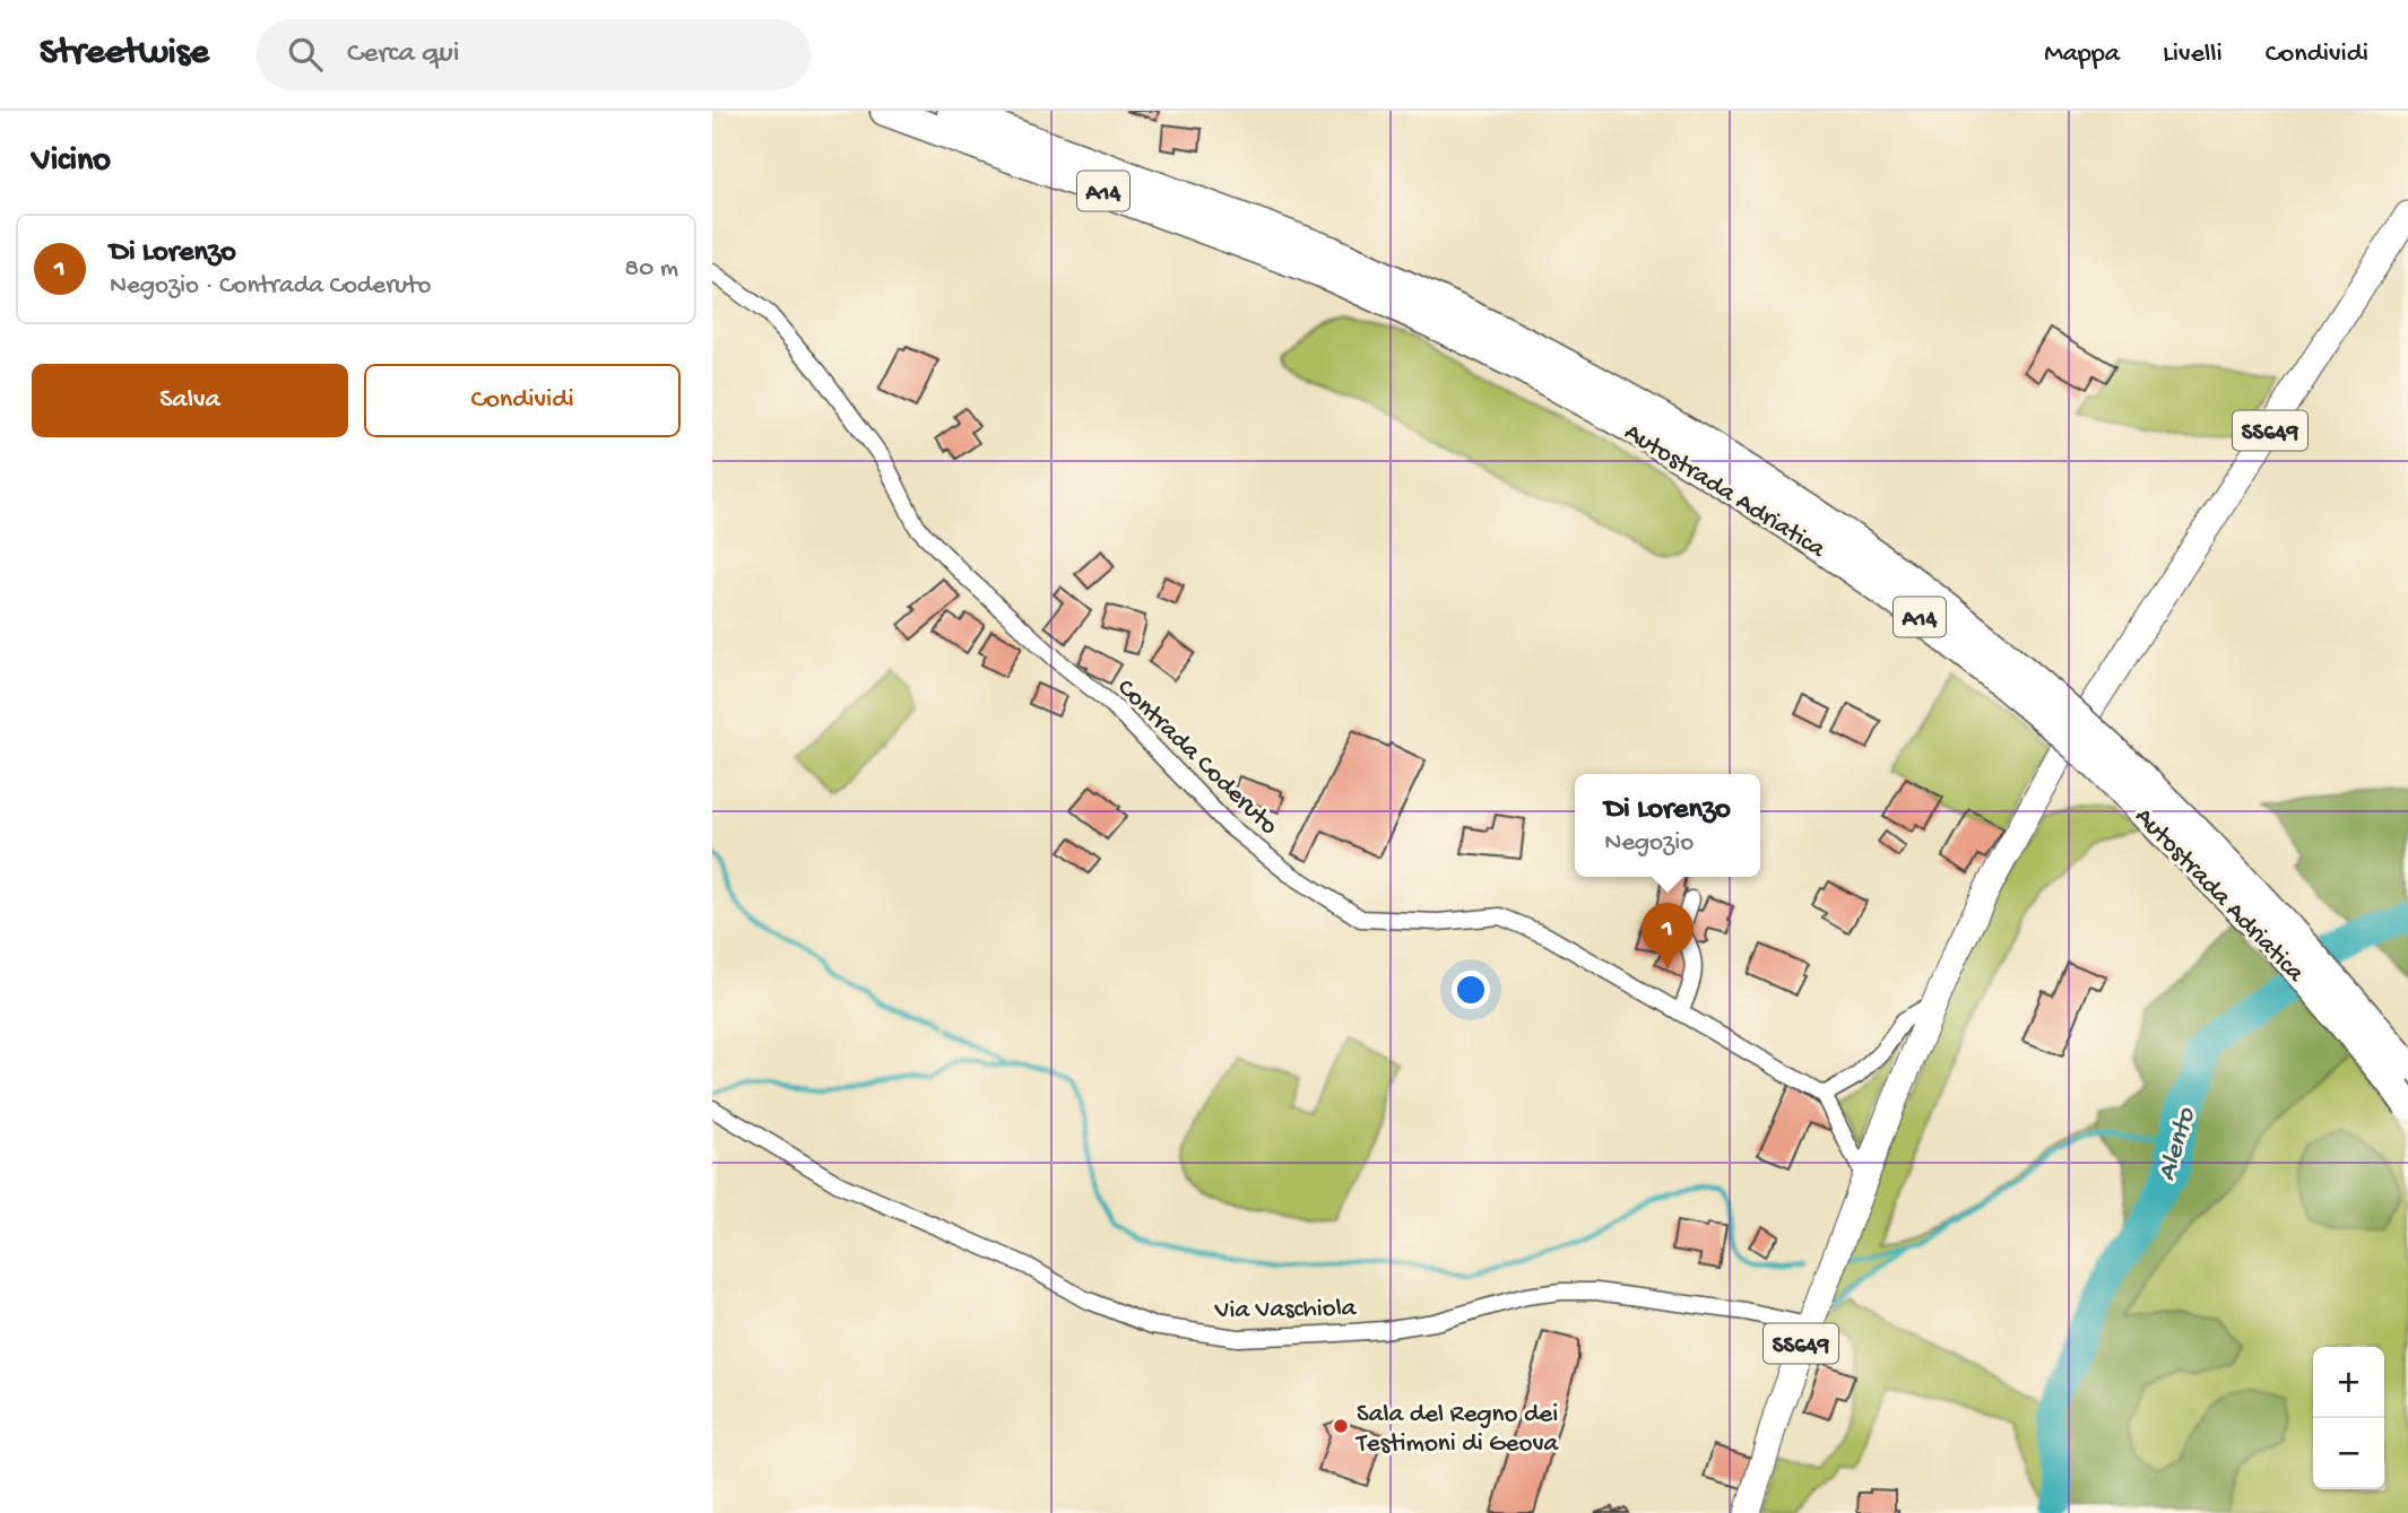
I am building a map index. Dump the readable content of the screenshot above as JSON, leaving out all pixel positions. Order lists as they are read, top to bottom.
{
  "streets": {
    "highway": ["A14", "Autostrada Adriatica"],
    "main road": ["SS649"],
    "street": ["Contrada Coderuto", "Via Vaschiola"]
  },
  "crossings": [
    ["SS649", "Via Vaschiola"]
  ],
  "water": ["Alento"],
  "places": ["Sala del Regno dei Testimoni di Geova"],
  "page": {
    "header": "Streetwise",
    "search": "Cerca qui",
    "nav": ["Mappa", "Livelli", "Condividi"],
    "heading": "Vicino",
    "list": [
      {
        "mark": "1",
        "name": "Di Lorenzo",
        "note": "Negozio · Contrada Coderuto",
        "value": "80 m"
      }
    ],
    "buttons": ["Salva", "Condividi"],
    "popup": ["Di Lorenzo", "Negozio"],
    "pins": "1",
    "map_buttons": ["+", "−"]
  }
}
